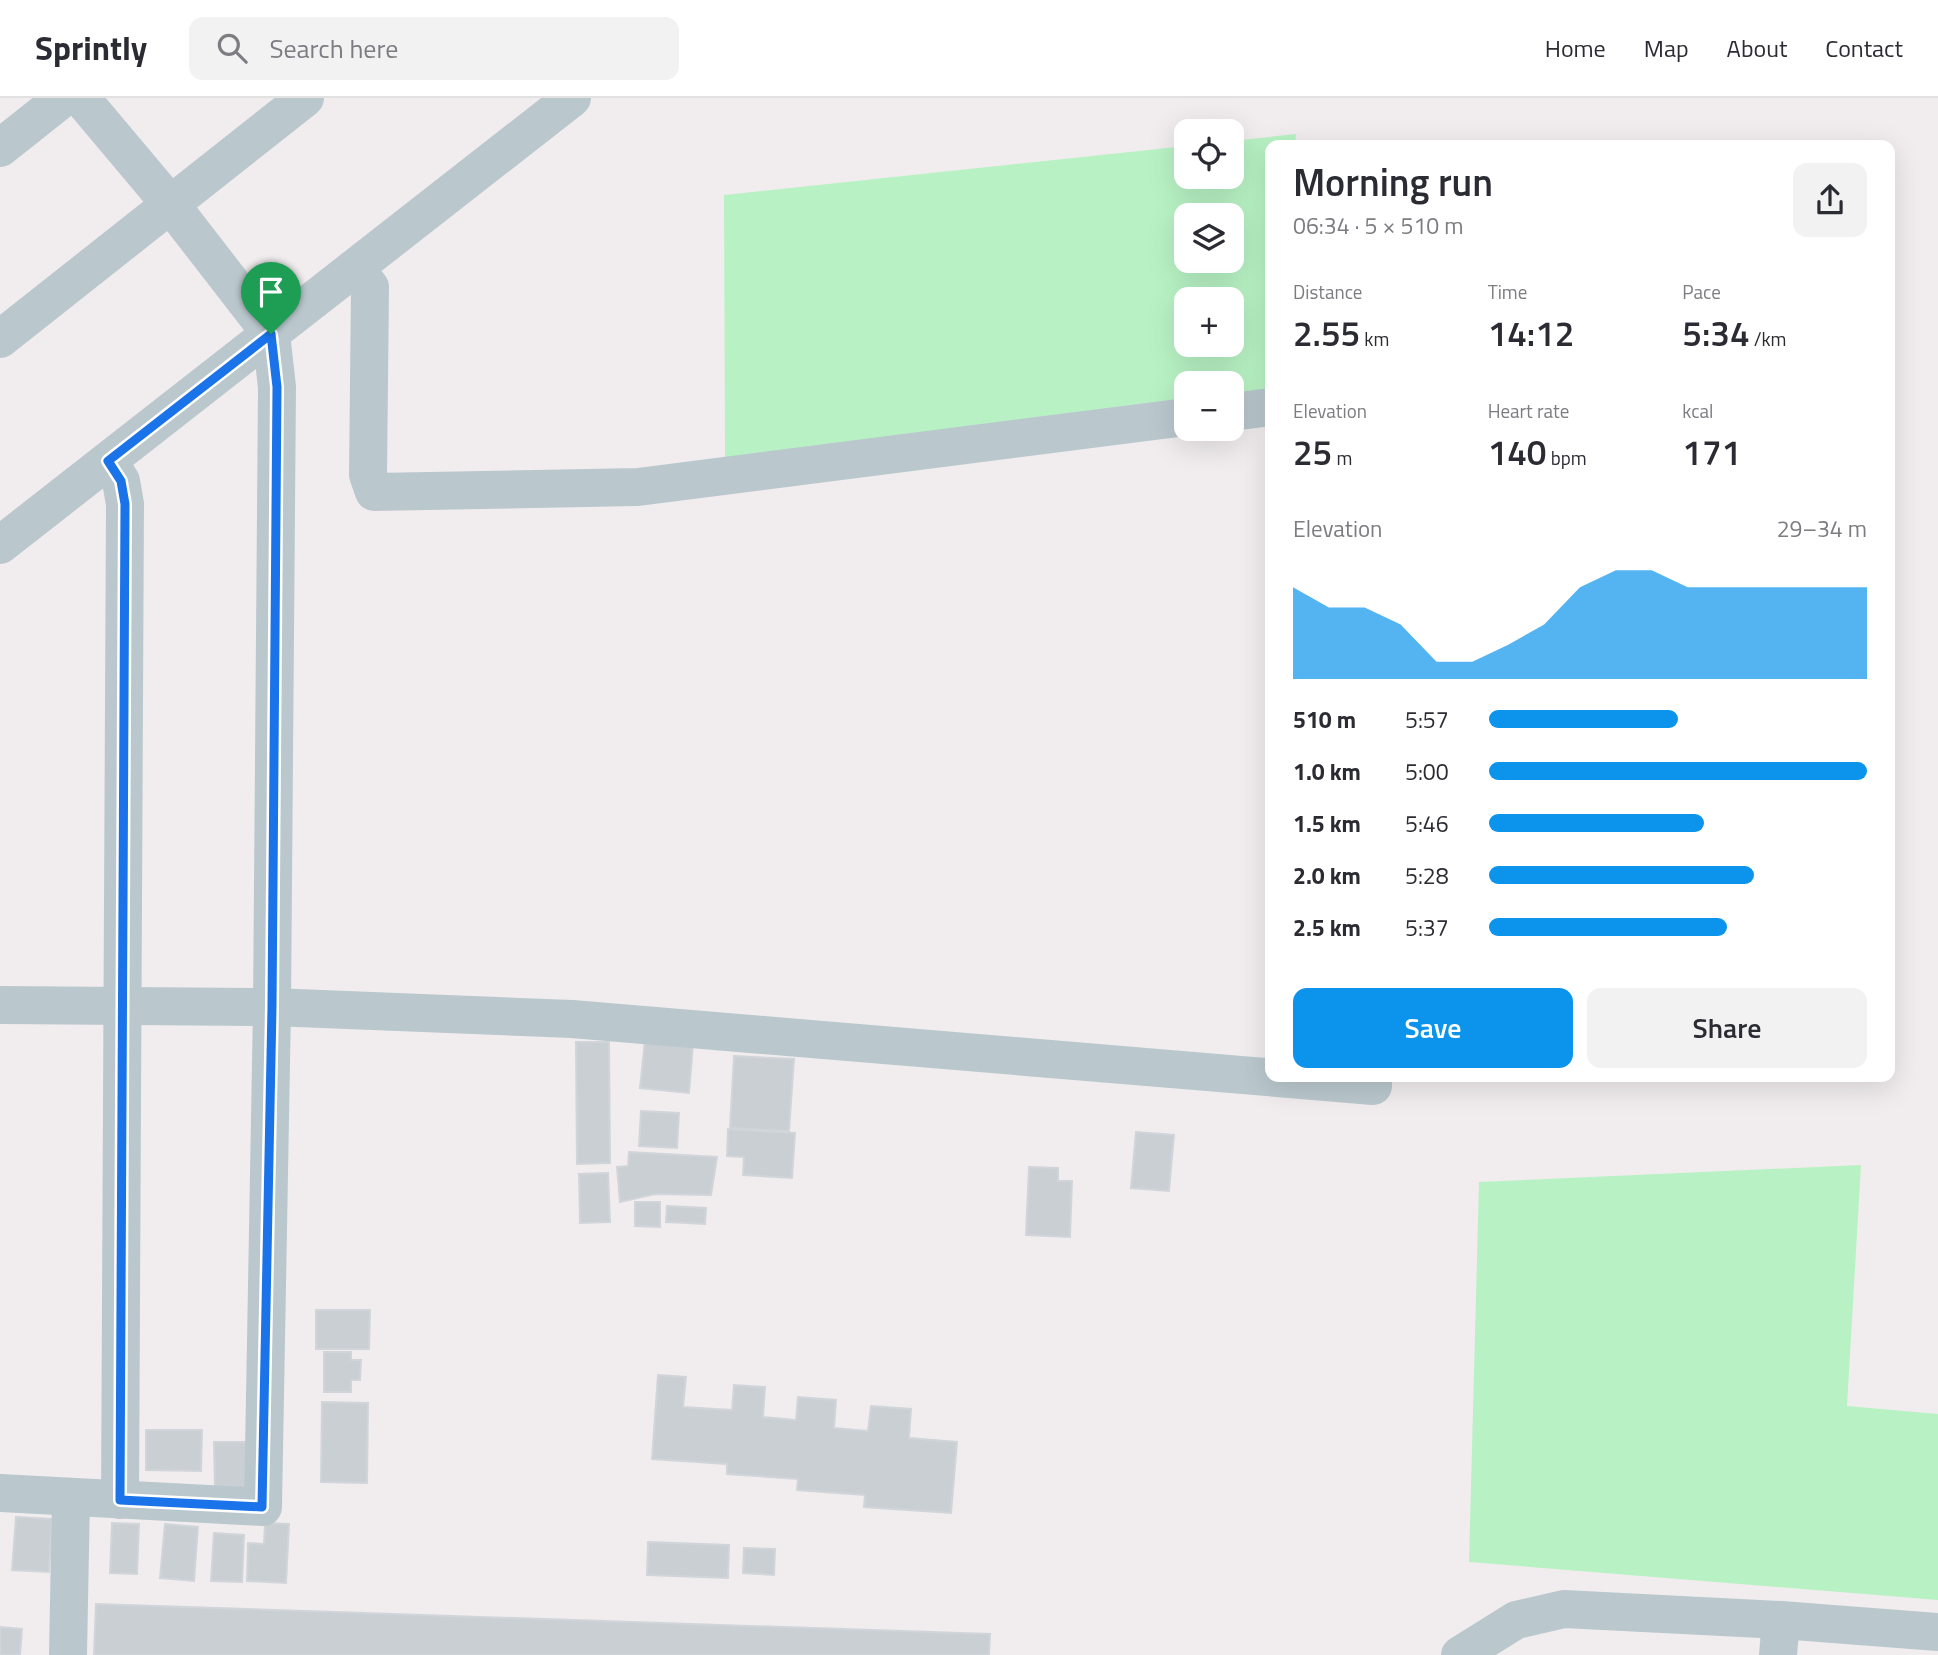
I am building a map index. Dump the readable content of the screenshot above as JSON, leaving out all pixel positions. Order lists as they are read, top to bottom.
{
  "page": {
    "header": "Sprintly",
    "search": "Search here",
    "nav": [
      "Home",
      "Map",
      "About",
      "Contact"
    ],
    "map_buttons": ["+", "−"],
    "heading": ["Morning run", "06:34 · 5 × 510 m"],
    "stats": [
      ["Distance", "2.55 km"],
      ["Time", "14:12"],
      ["Pace", "5:34 /km"],
      ["Elevation", "25 m"],
      ["Heart rate", "140 bpm"],
      ["kcal", "171"]
    ],
    "chart": ["Elevation", "29–34 m"],
    "list": [
      {
        "name": "510 m",
        "note": "5:57"
      },
      {
        "name": "1.0 km",
        "note": "5:00"
      },
      {
        "name": "1.5 km",
        "note": "5:46"
      },
      {
        "name": "2.0 km",
        "note": "5:28"
      },
      {
        "name": "2.5 km",
        "note": "5:37"
      }
    ],
    "buttons": ["Save", "Share"]
  }
}
